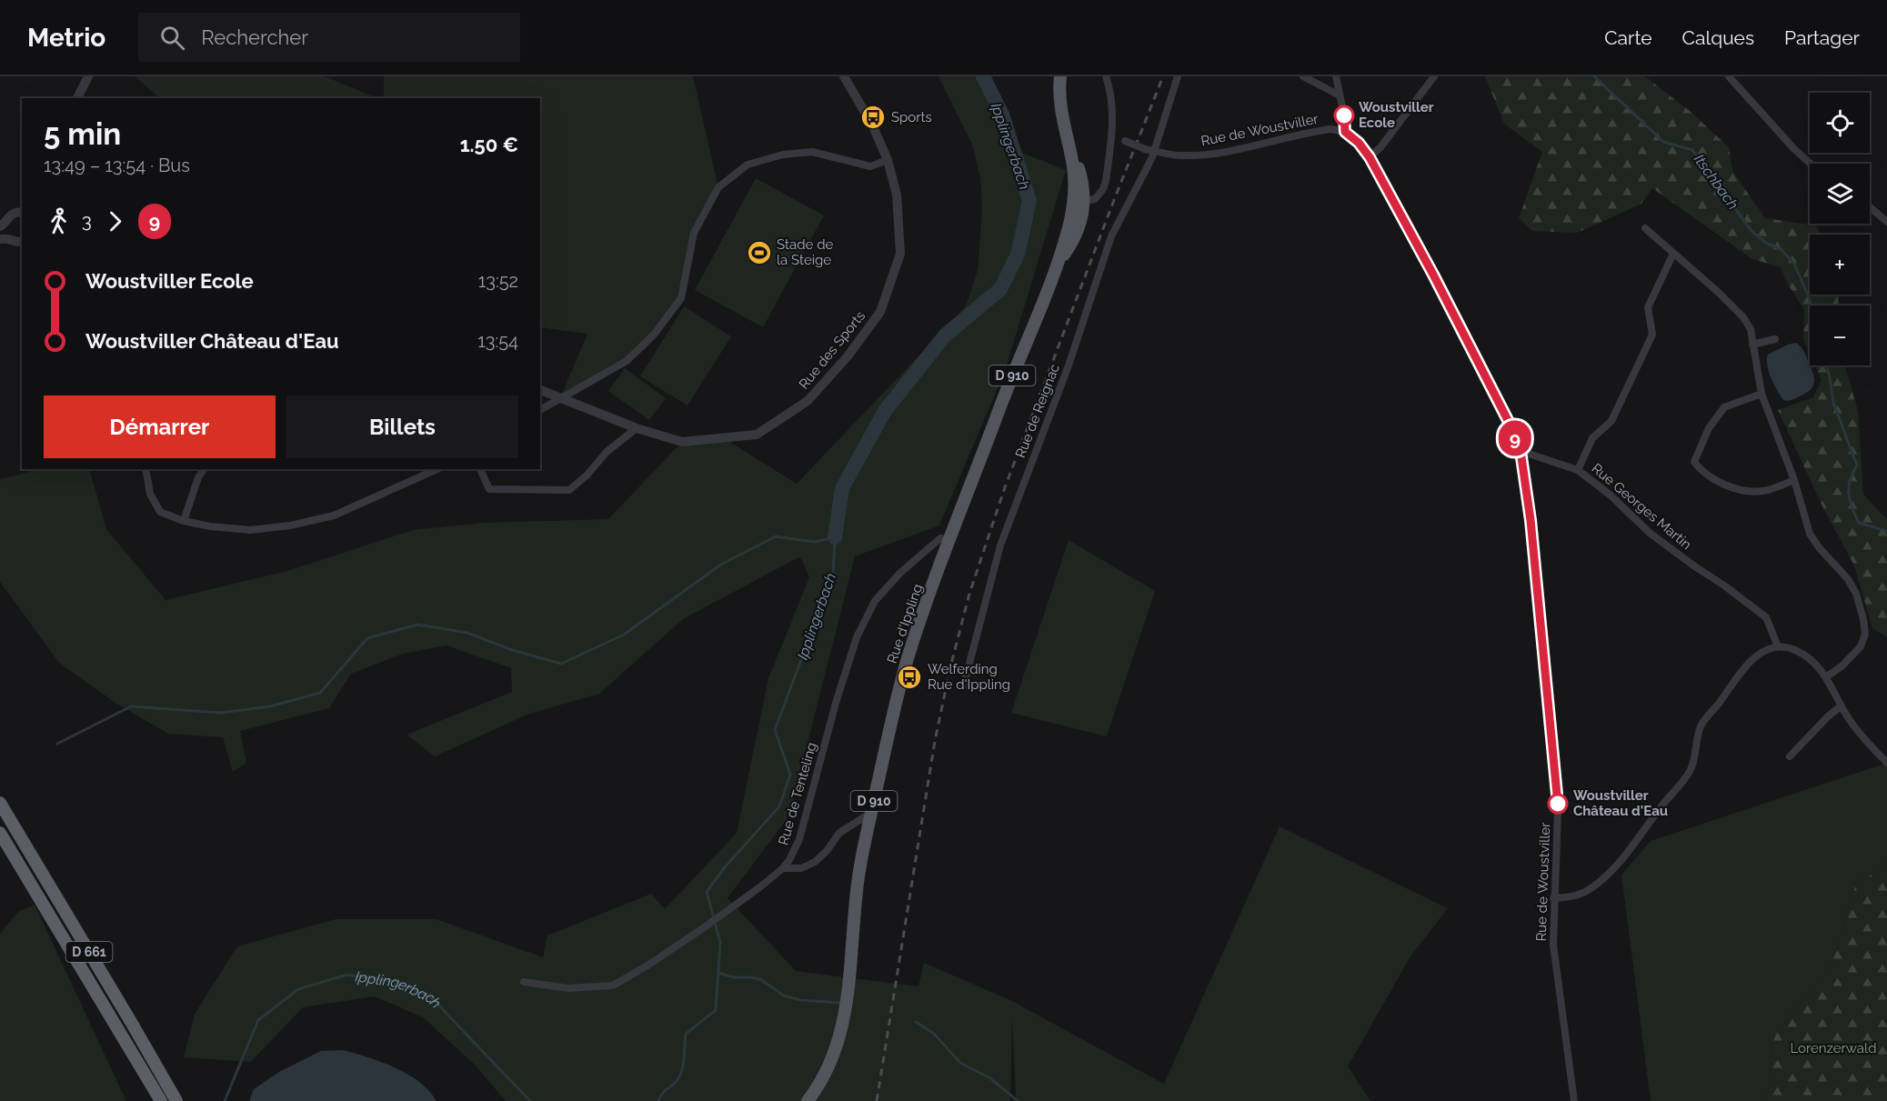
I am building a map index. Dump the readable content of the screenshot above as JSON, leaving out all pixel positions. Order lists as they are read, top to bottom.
{
  "streets": {
    "highway": ["D 661"],
    "main road": ["D 910", "Rue d'Ippling"],
    "street": [
      "Rue de Woustviller",
      "Rue des Sports",
      "Rue de Reignac",
      "Rue Georges Martin",
      "Rue de Tenteling"
    ]
  },
  "crossings": [
    ["Rue de Woustviller", "Rue de Reignac"],
    ["Rue de Woustviller", "Rue Georges Martin"],
    ["Rue d'Ippling", "Rue de Tenteling"]
  ],
  "water": ["Ipplingerbach", "Itschbach"],
  "parks": ["Lorenzerwald"],
  "places": {
    "other": ["Woustviller Ecole", "Woustviller Château d'Eau"],
    "bus stop": ["Sports", "Welferding Rue d'Ippling"],
    "sports": ["Stade de la Steige"]
  },
  "lines": ["bus line 9"],
  "page": {
    "header": "Metrio",
    "search": "Rechercher",
    "nav": ["Carte", "Calques", "Partager"],
    "on_map": "9",
    "map_buttons": ["+", "−"],
    "heading": ["5 min", "13:49 – 13:54 · Bus", "1.50 €"],
    "legs": ["3", "9"],
    "list": [
      {
        "name": "Woustviller Ecole",
        "value": "13:52"
      },
      {
        "name": "Woustviller Château d'Eau",
        "value": "13:54"
      }
    ],
    "buttons": ["Démarrer", "Billets"]
  }
}
